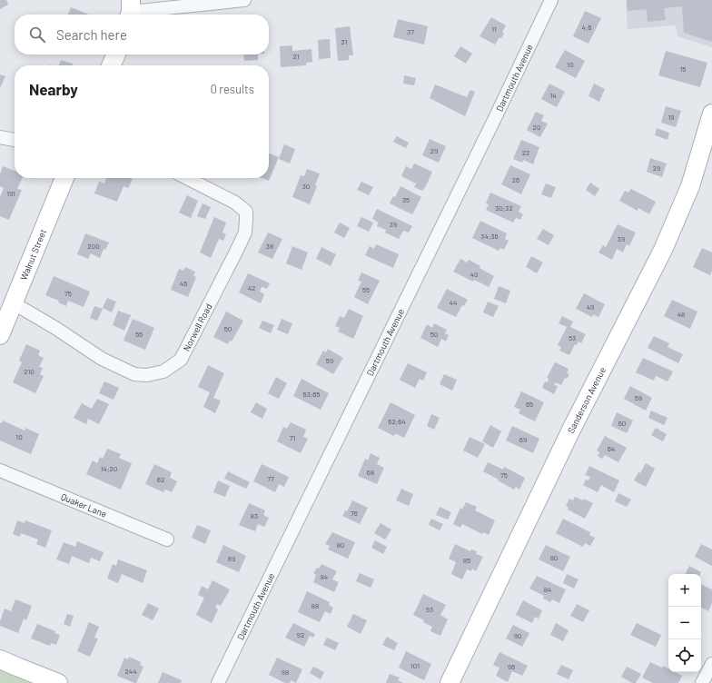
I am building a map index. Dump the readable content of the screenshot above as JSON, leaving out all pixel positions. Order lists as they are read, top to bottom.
{
  "streets": {
    "street": [
      "Dartmouth Avenue",
      "Walnut Street",
      "Norwell Road",
      "Sanderson Avenue",
      "Quaker Lane"
    ]
  },
  "crossings": [
    ["Walnut Street", "Norwell Road"]
  ],
  "house_numbers": [
    "4;6",
    "11",
    "37",
    "31",
    "21",
    "10",
    "15",
    "14",
    "19",
    "20",
    "29",
    "22",
    "29",
    "26",
    "30",
    "191",
    "35",
    "30;32",
    "39",
    "34;36",
    "39",
    "200",
    "38",
    "40",
    "45",
    "42",
    "55",
    "75",
    "44",
    "49",
    "48",
    "50",
    "55",
    "50",
    "53",
    "59",
    "210",
    "63;65",
    "58",
    "65",
    "62;64",
    "60",
    "10",
    "71",
    "69",
    "64",
    "14;20",
    "68",
    "75",
    "77",
    "62",
    "76",
    "83",
    "80",
    "80",
    "89",
    "85",
    "84",
    "84",
    "88",
    "93",
    "92",
    "90",
    "101",
    "96",
    "244",
    "98"
  ],
  "page": {
    "search": "Search here",
    "heading": ["Nearby", "0 results"],
    "map_buttons": ["+", "−"]
  }
}
